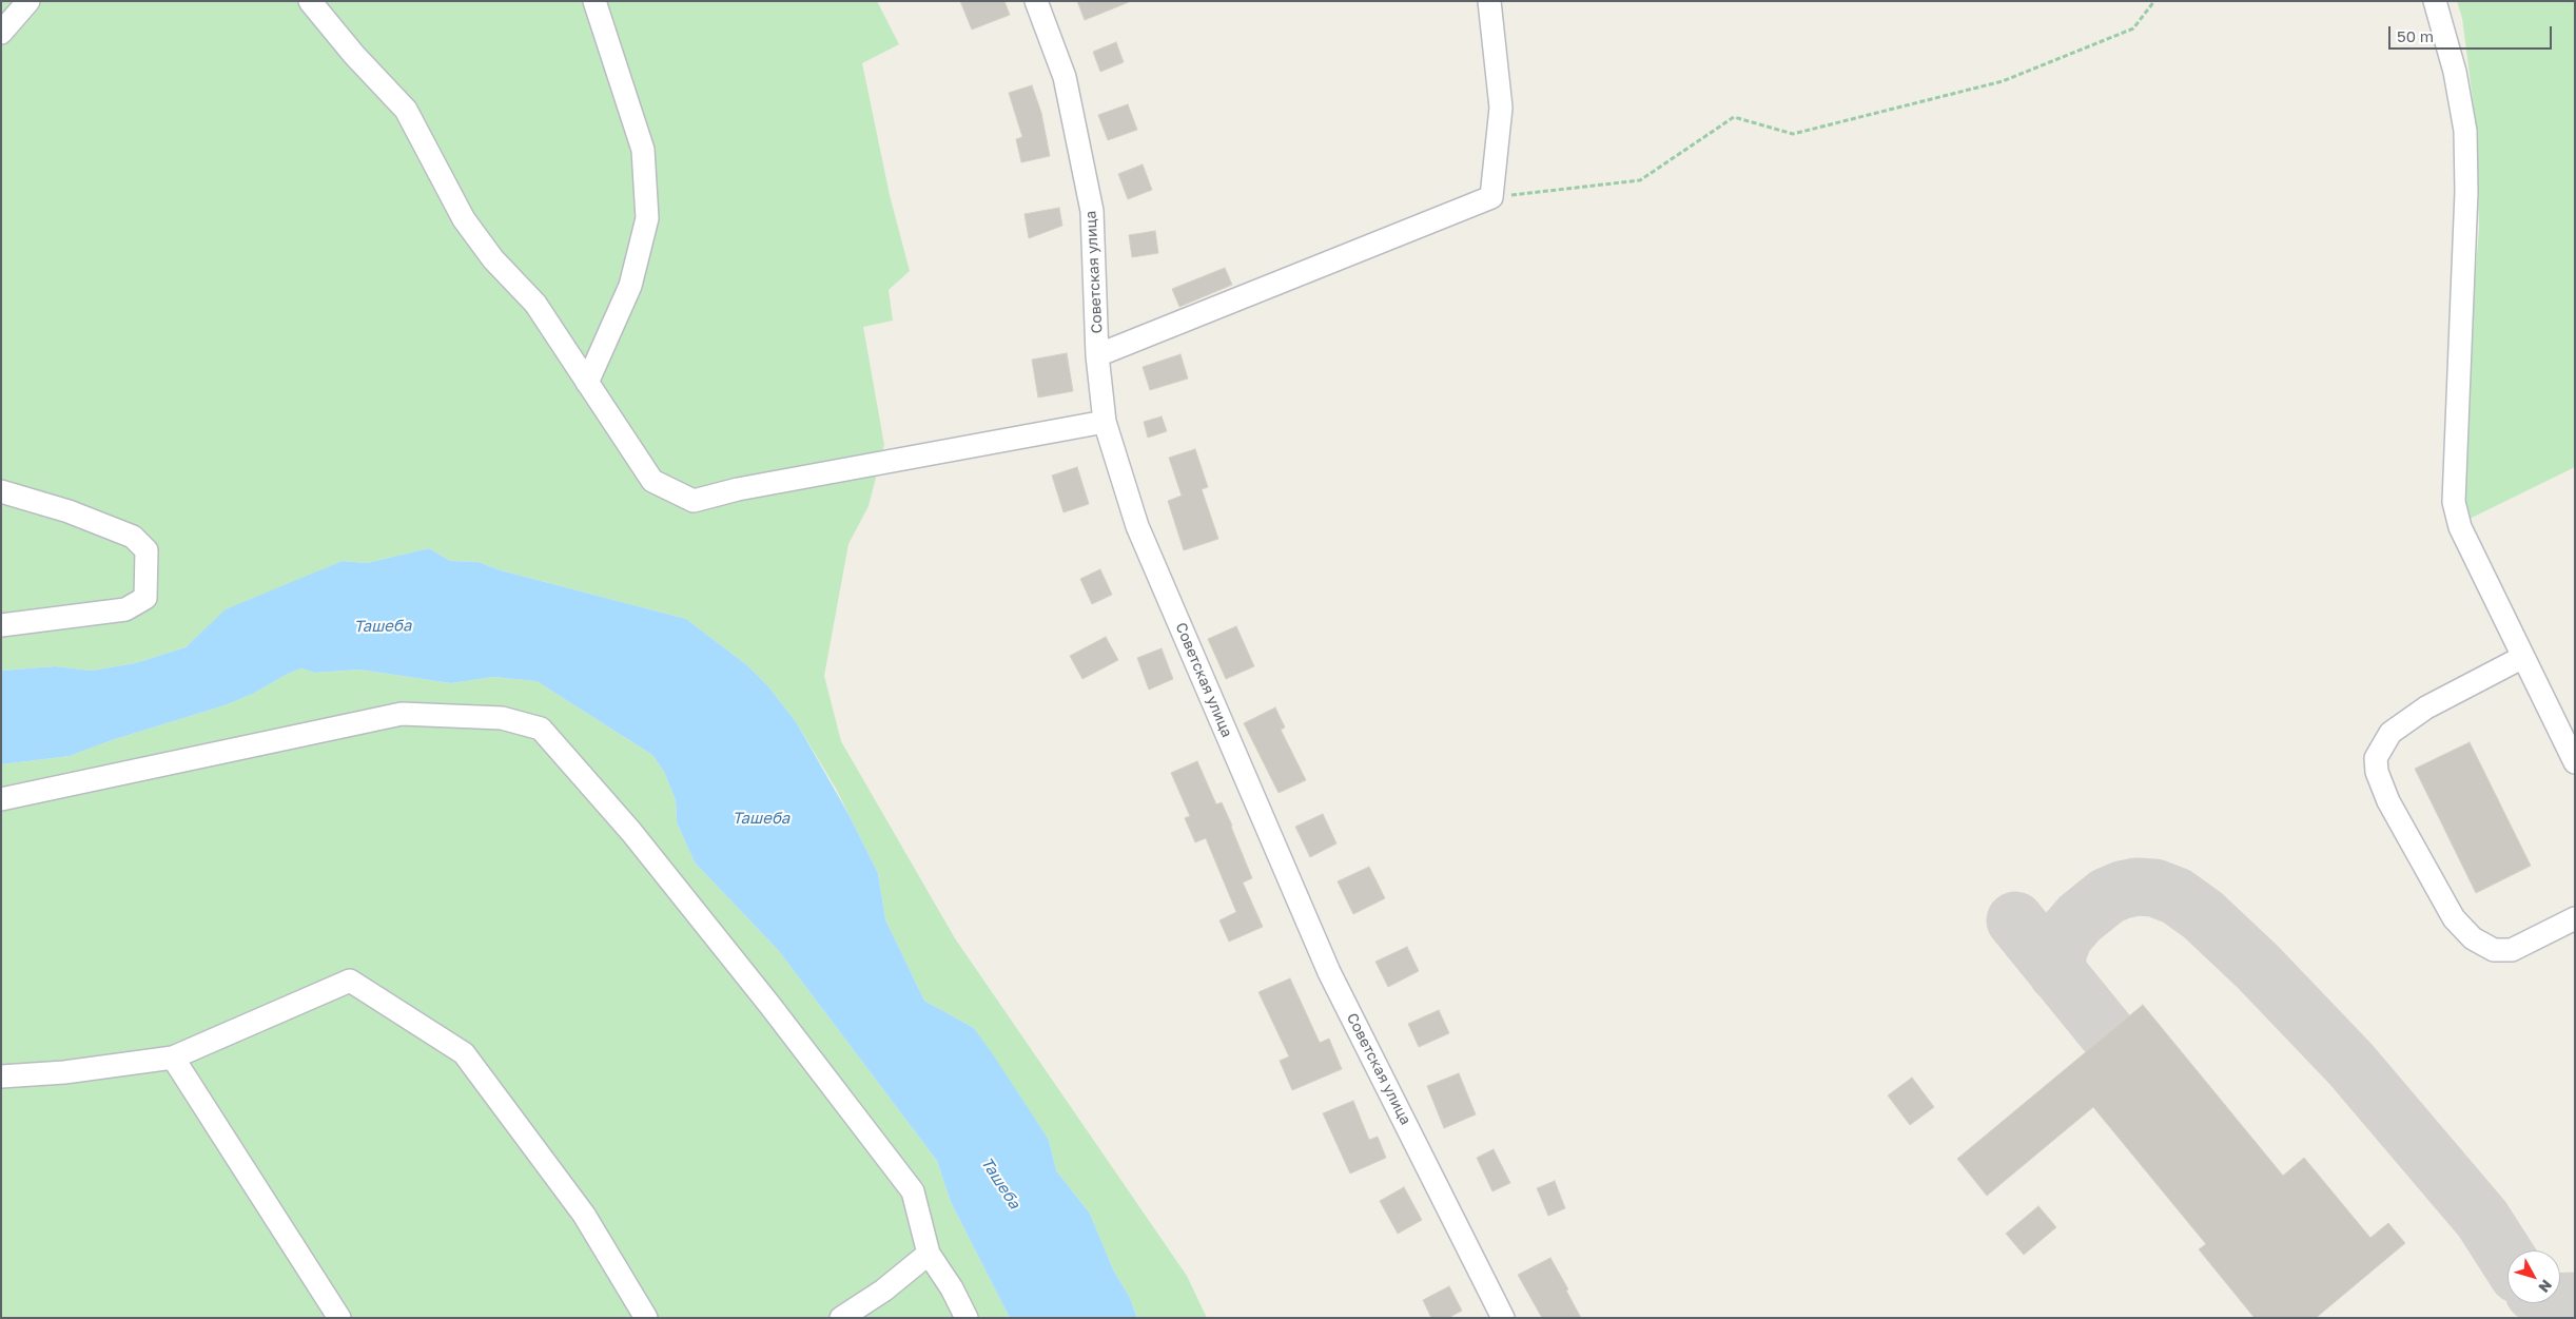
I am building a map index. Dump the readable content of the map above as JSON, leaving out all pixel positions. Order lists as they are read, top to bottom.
{
  "streets": {
    "street": ["Советская улица"]
  },
  "water": ["Ташеба"],
  "scale_bar": "50 m",
  "north": "bottom right"
}
